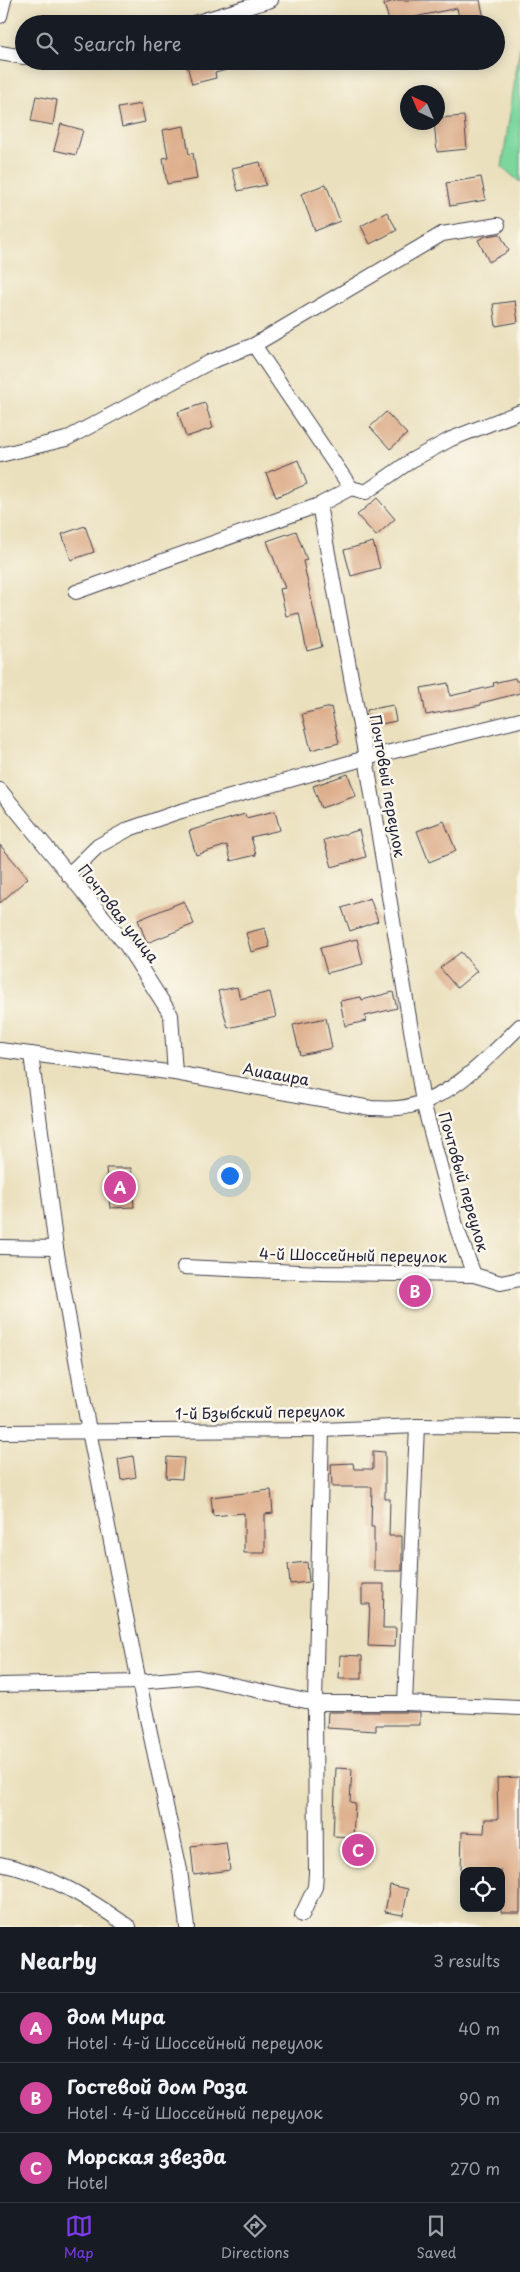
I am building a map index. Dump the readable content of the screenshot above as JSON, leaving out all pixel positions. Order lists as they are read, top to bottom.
{
  "streets": {
    "street": [
      "Почтовый переулок",
      "Почтовая улица",
      "Аиааира",
      "4-й Шоссейный переулок",
      "1-й Бзыбский переулок"
    ]
  },
  "crossings": [
    ["Почтовый переулок", "Аиааира"],
    ["Почтовый переулок", "4-й Шоссейный переулок"],
    ["Почтовая улица", "Аиааира"]
  ],
  "north": "top left",
  "page": {
    "search": "Search here",
    "pins": ["A", "B", "C"],
    "heading": ["Nearby", "3 results"],
    "list": [
      {
        "mark": "A",
        "name": "дом Мира",
        "note": "Hotel · 4-й Шоссейный переулок",
        "value": "40 m"
      },
      {
        "mark": "B",
        "name": "Гостевой дом Роза",
        "note": "Hotel · 4-й Шоссейный переулок",
        "value": "90 m"
      },
      {
        "mark": "C",
        "name": "Морская звезда",
        "note": "Hotel",
        "value": "270 m"
      }
    ],
    "nav": ["Map", "Directions", "Saved"]
  }
}
